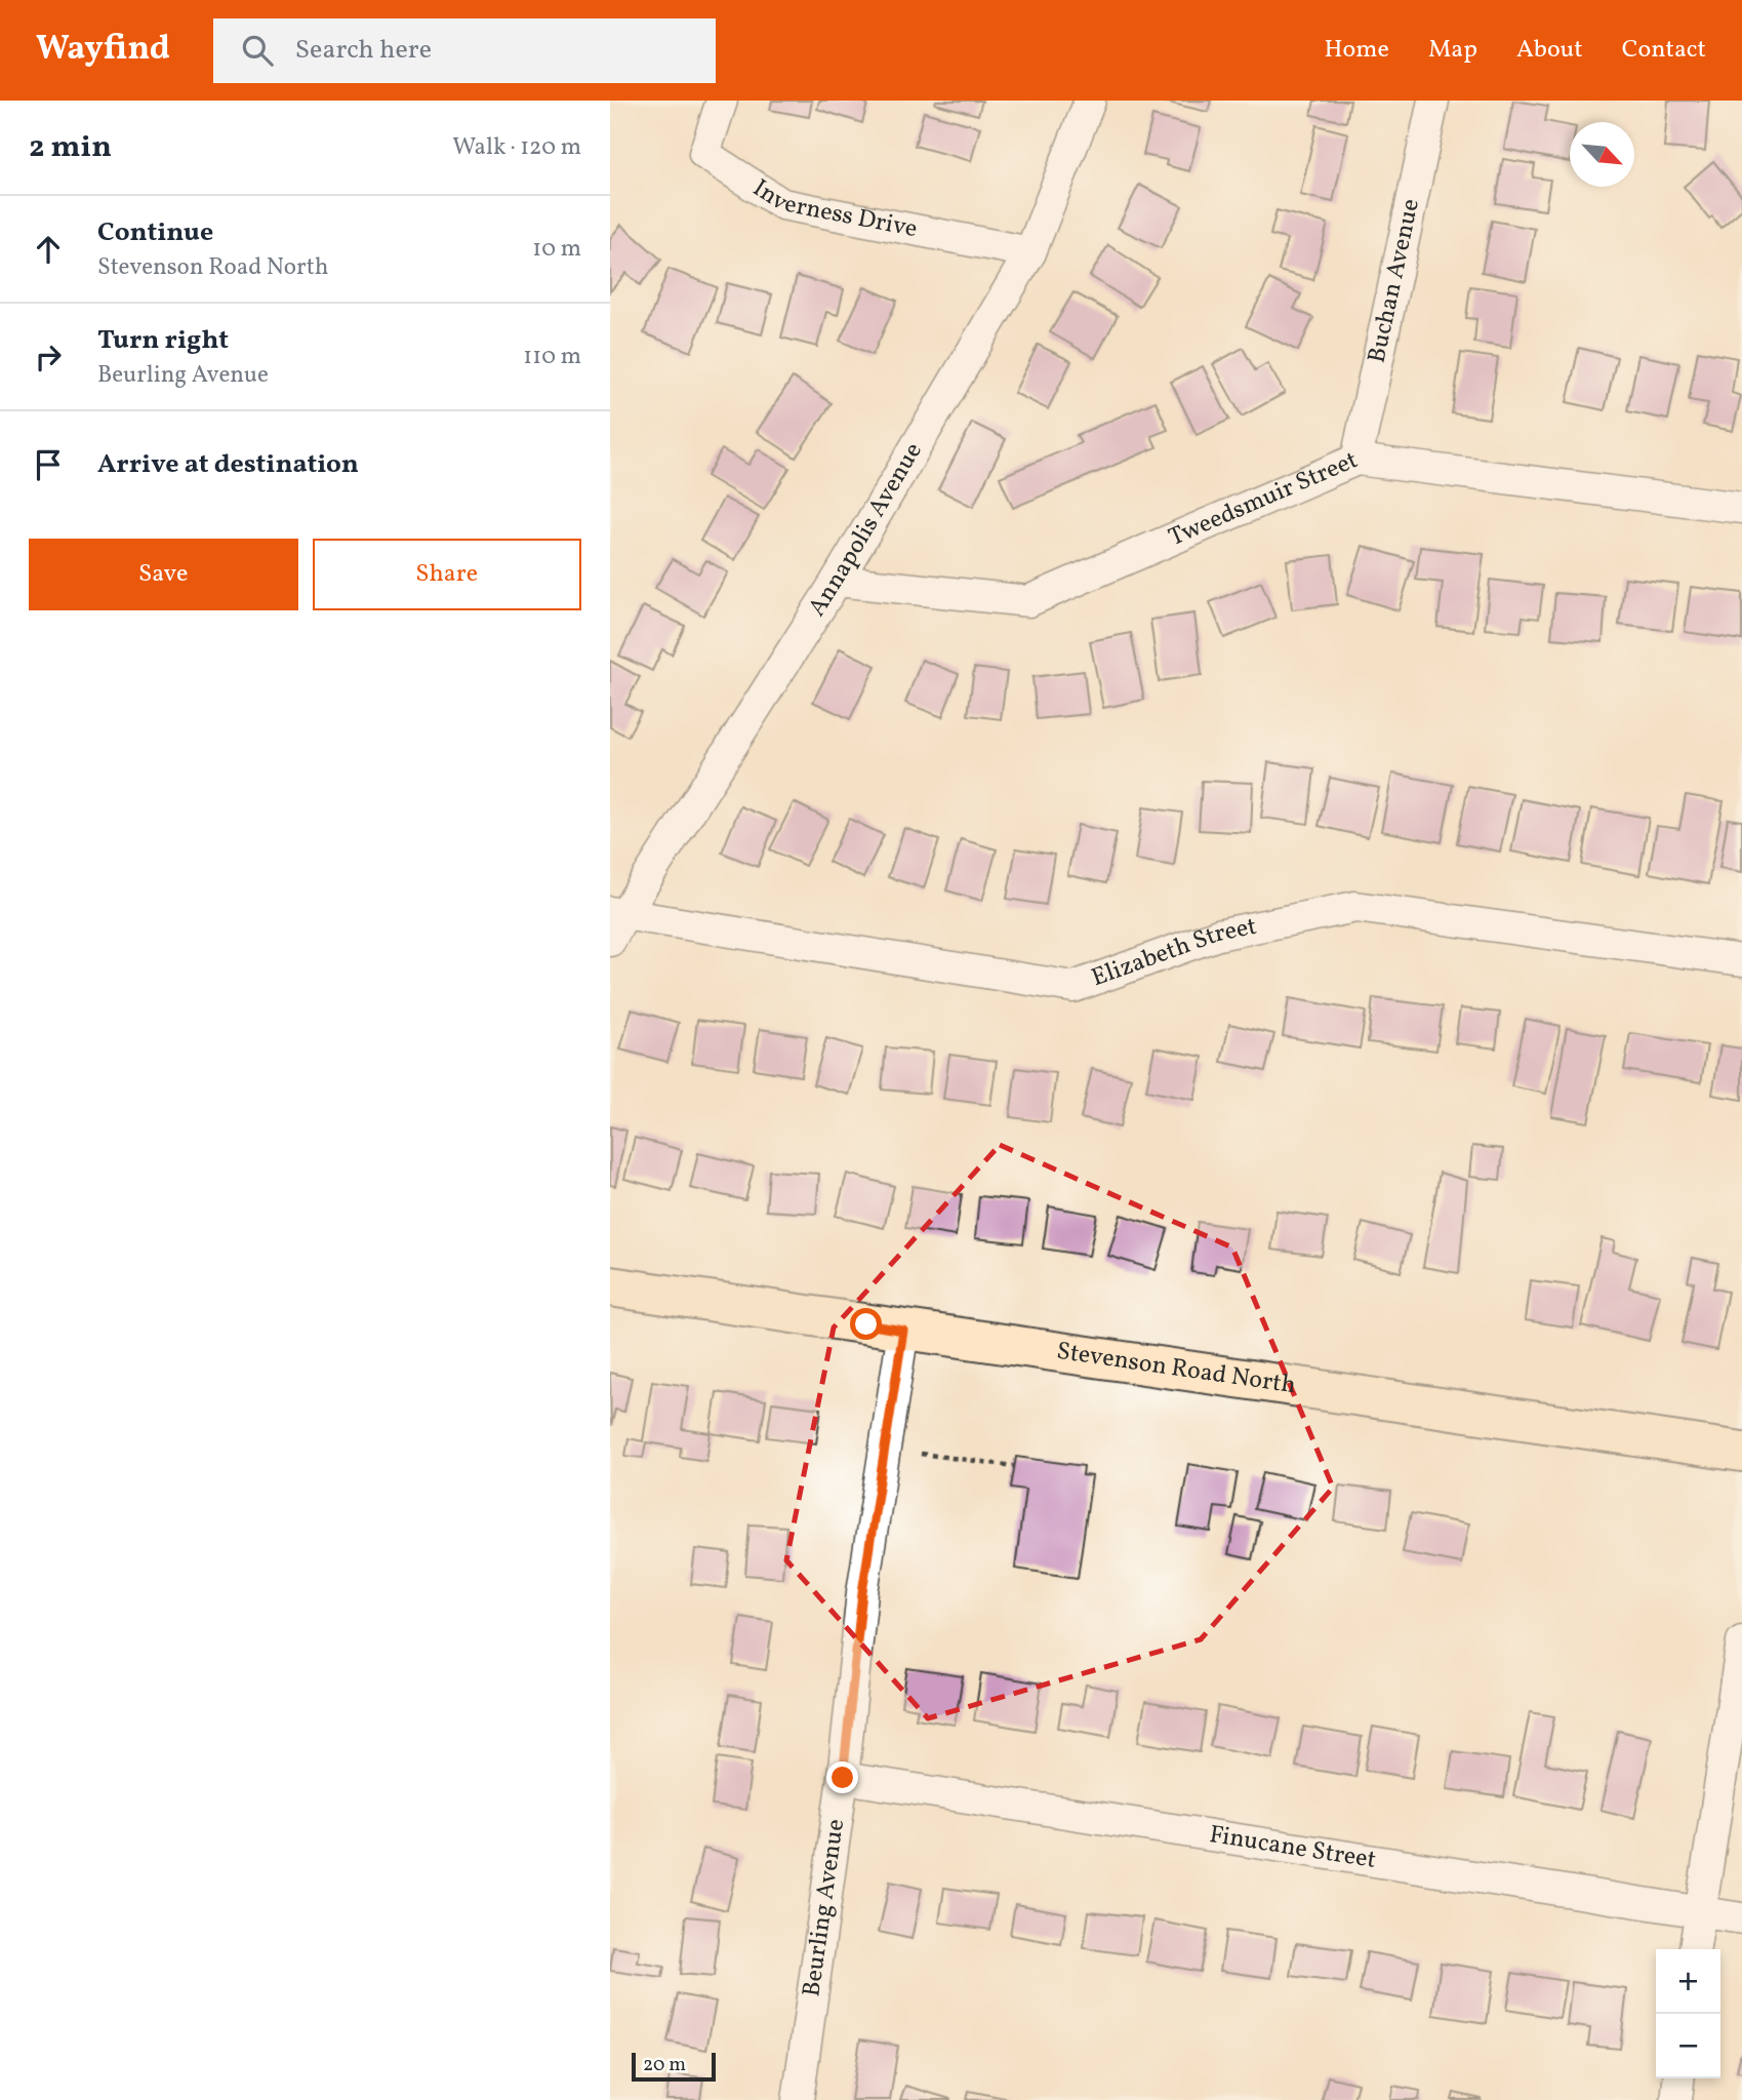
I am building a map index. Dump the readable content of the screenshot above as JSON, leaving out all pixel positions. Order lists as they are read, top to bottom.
{
  "streets": {
    "main road": ["Stevenson Road North"],
    "street": [
      "Inverness Drive",
      "Buchan Avenue",
      "Tweedsmuir Street",
      "Annapolis Avenue",
      "Elizabeth Street",
      "Finucane Street",
      "Beurling Avenue"
    ]
  },
  "crossings": [
    ["Inverness Drive", "Annapolis Avenue"],
    ["Buchan Avenue", "Tweedsmuir Street"],
    ["Tweedsmuir Street", "Annapolis Avenue"],
    ["Annapolis Avenue", "Elizabeth Street"],
    ["Stevenson Road North", "Beurling Avenue"],
    ["Finucane Street", "Beurling Avenue"]
  ],
  "scale_bar": "20 m",
  "north": "bottom right",
  "page": {
    "header": "Wayfind",
    "search": "Search here",
    "nav": [
      "Home",
      "Map",
      "About",
      "Contact"
    ],
    "heading": ["2 min", "Walk · 120 m"],
    "list": [
      ["Continue", "Stevenson Road North", "10 m"],
      ["Turn right", "Beurling Avenue", "110 m"],
      "Arrive at destination"
    ],
    "buttons": ["Save", "Share"],
    "map_buttons": ["+", "−"],
    "scale": "20 m"
  }
}
